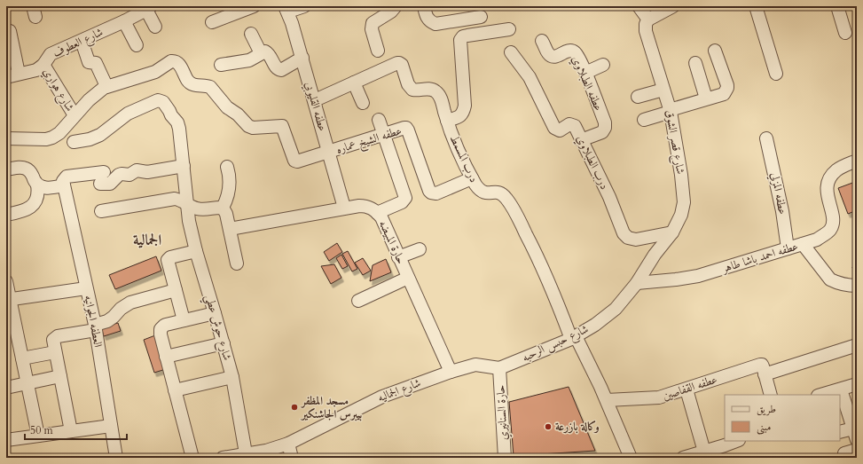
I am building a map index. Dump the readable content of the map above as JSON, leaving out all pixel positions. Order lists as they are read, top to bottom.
{
  "streets": {
    "street": [
      "شارع العطوف",
      "عطفه الطبلاوي",
      "شارع هواري",
      "عطفه القليوبي",
      "عطفه الشيخ عماره",
      "شارع قصر الشوق",
      "درب المسمط",
      "درب الطبلاوي",
      "عطفه المزلي",
      "حارة المبيضه",
      "عطفه احمد باشا طاهر",
      "العطفه الجوانيه",
      "شارع حوش عطي",
      "شارع حبس الرحبه",
      "عطفه القفاصين",
      "شارع الجماليه",
      "حارة السنانيري"
    ]
  },
  "crossings": [
    ["شارع العطوف", "شارع هواري"],
    ["عطفه الطبلاوي", "درب الطبلاوي"],
    ["شارع هواري", "عطفه الشيخ عماره"],
    ["عطفه القليوبي", "عطفه الشيخ عماره"],
    ["عطفه القليوبي", "درب المسمط"],
    ["عطفه القليوبي", "حارة المبيضه"],
    ["عطفه الشيخ عماره", "درب المسمط"],
    ["شارع قصر الشوق", "درب الطبلاوي"],
    ["شارع قصر الشوق", "عطفه احمد باشا طاهر"],
    ["شارع قصر الشوق", "شارع حبس الرحبه"],
    ["درب المسمط", "شارع حبس الرحبه"],
    ["درب المسمط", "عطفه القفاصين"],
    ["عطفه المزلي", "عطفه احمد باشا طاهر"],
    ["حارة المبيضه", "شارع الجماليه"],
    ["عطفه احمد باشا طاهر", "شارع حبس الرحبه"],
    ["شارع حوش عطي", "شارع الجماليه"],
    ["شارع حبس الرحبه", "شارع الجماليه"],
    ["شارع حبس الرحبه", "حارة السنانيري"],
    ["شارع الجماليه", "حارة السنانيري"]
  ],
  "districts": ["الجمالية"],
  "places": ["مسجد المظفر بيبرس الجاشنكير", "وكالة بازرعة"],
  "legend": ["طريق", "مبنى"],
  "scale_bar": "50 m"
}
